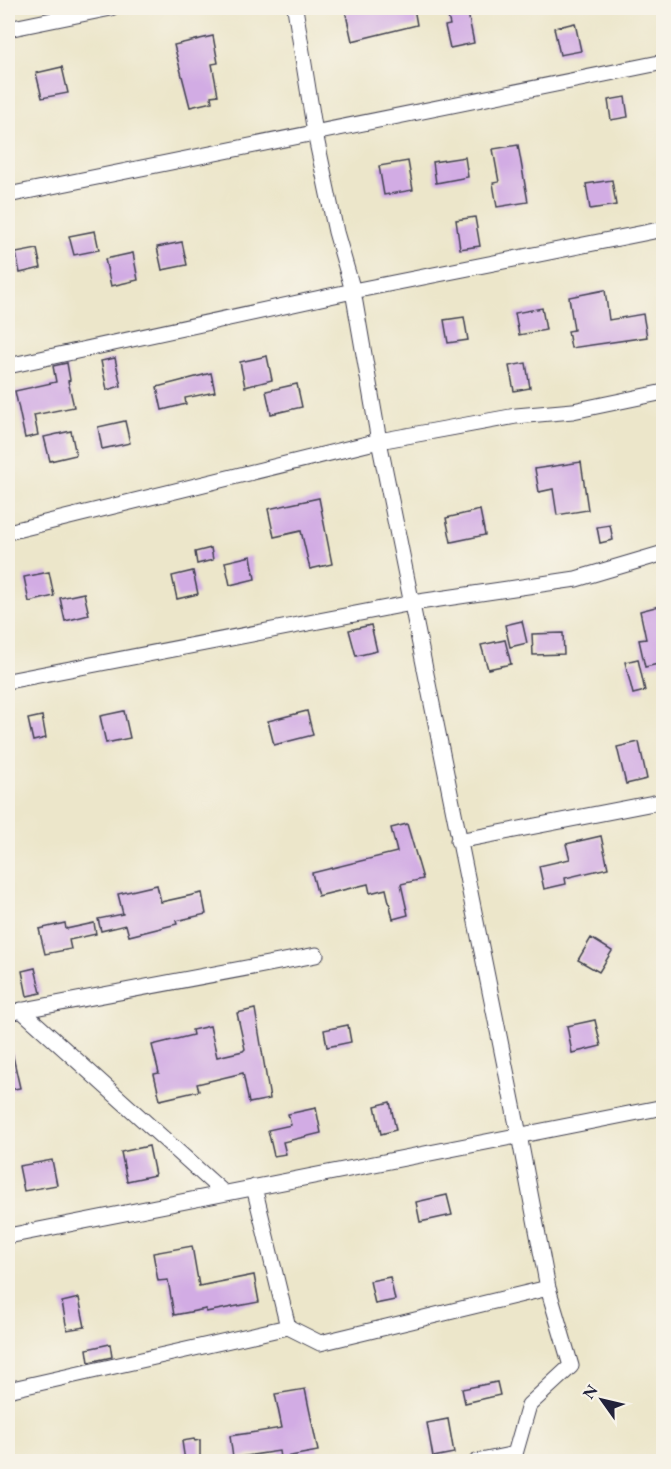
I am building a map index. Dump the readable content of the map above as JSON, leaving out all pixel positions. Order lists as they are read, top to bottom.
{
  "north": "top left"
}
